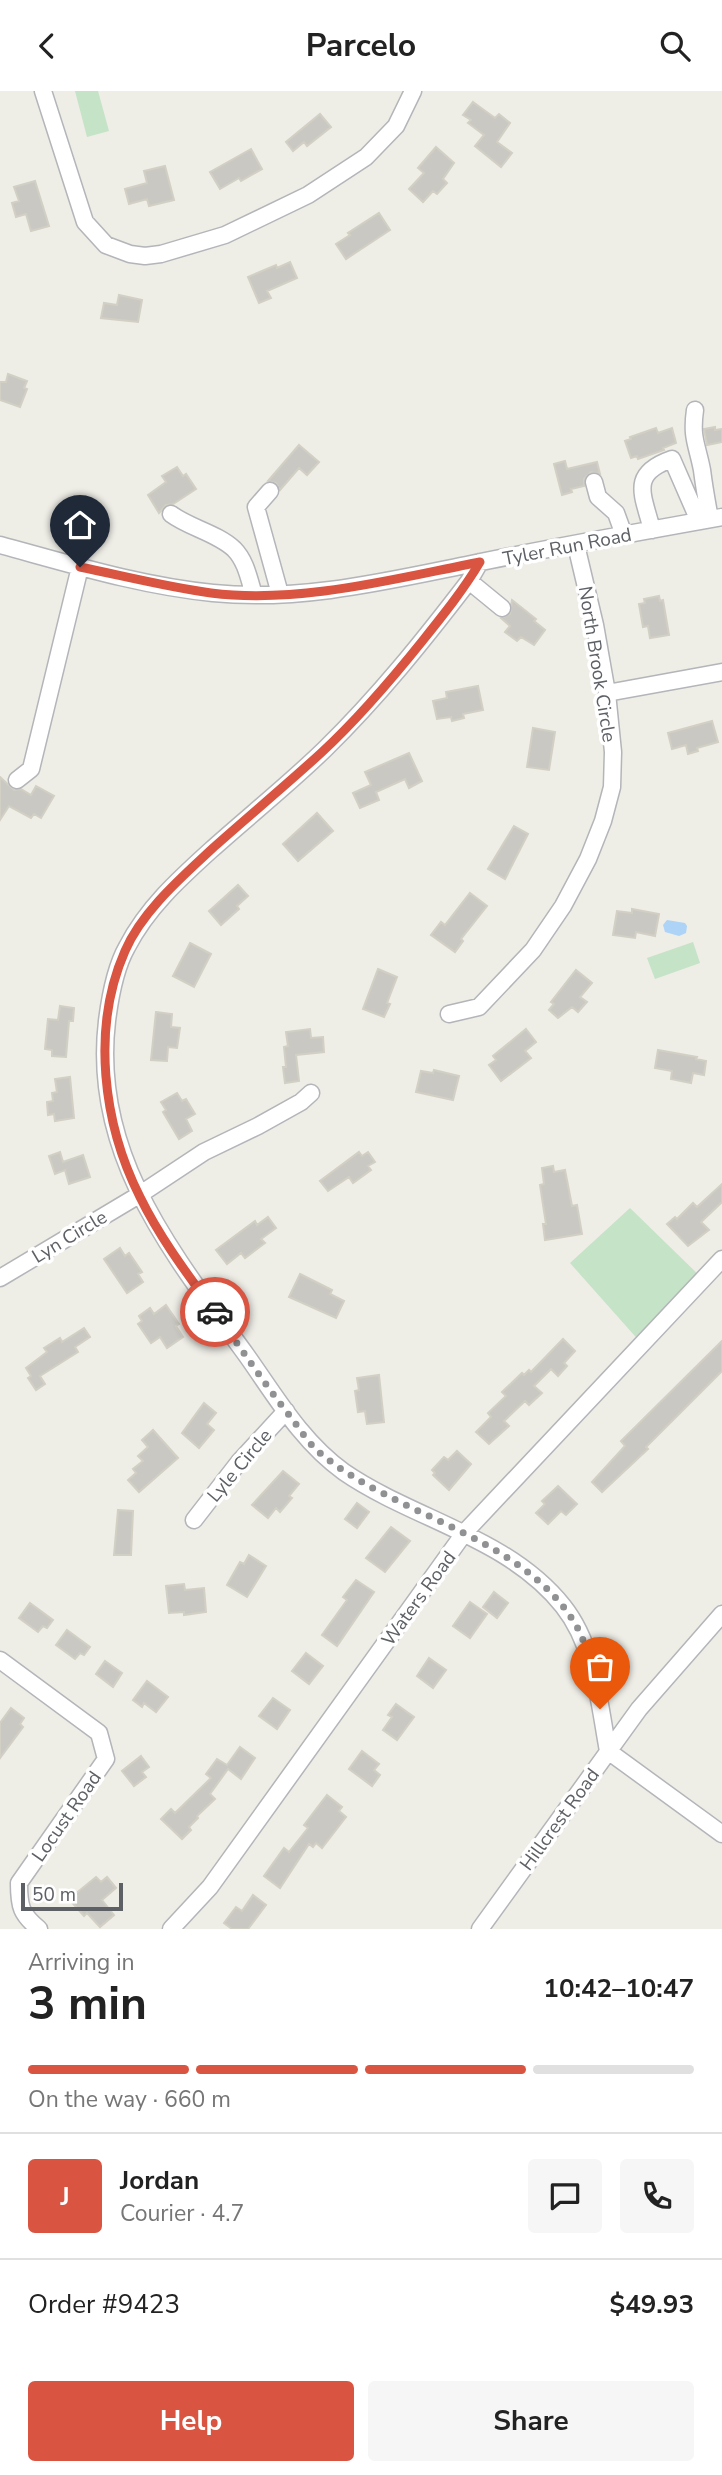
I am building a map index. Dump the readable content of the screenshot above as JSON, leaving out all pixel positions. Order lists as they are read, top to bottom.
{
  "streets": {
    "street": [
      "Tyler Run Road",
      "North Brook Circle",
      "Lyn Circle",
      "Lyle Circle",
      "Waters Road",
      "Locust Road",
      "Hillcrest Road"
    ]
  },
  "crossings": [
    ["Tyler Run Road", "North Brook Circle"]
  ],
  "scale_bar": "50 m",
  "page": {
    "header": "Parcelo",
    "scale": "50 m",
    "heading": ["3 min", "Arriving in", "10:42–10:47"],
    "panel": [
      "Jordan",
      "Courier · 4.7",
      "Order #9423",
      "$49.93"
    ],
    "bar": "On the way · 660 m",
    "round": "J",
    "buttons": ["Help", "Share"]
  }
}
